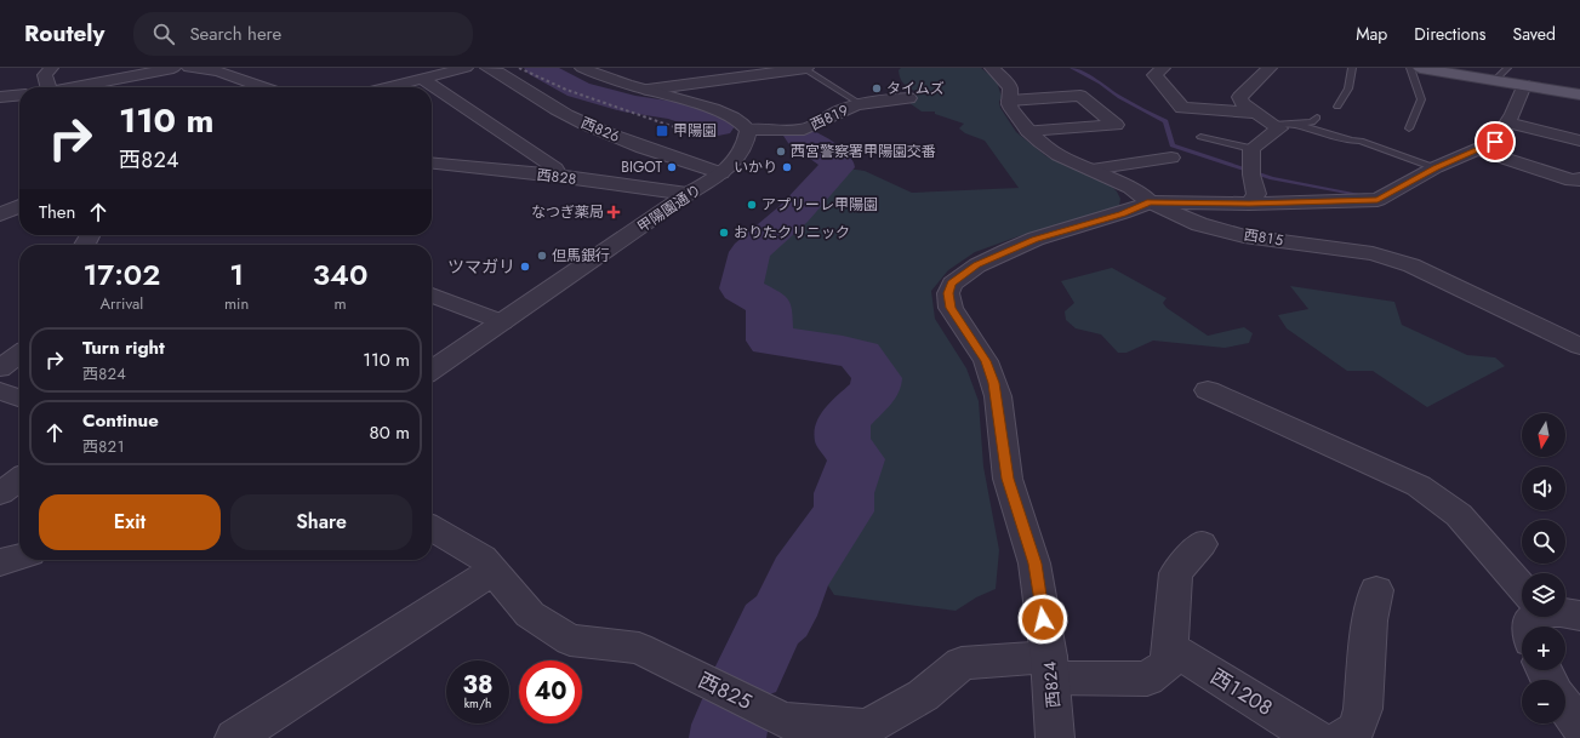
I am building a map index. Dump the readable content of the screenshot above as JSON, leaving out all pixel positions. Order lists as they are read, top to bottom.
{
  "streets": {
    "street": [
      "西８１９",
      "西８２６",
      "西８２８",
      "甲陽園通り",
      "西８１５",
      "西８２４",
      "西８２５",
      "西１２０８"
    ]
  },
  "crossings": [
    ["西８１９", "甲陽園通り"],
    ["西８２６", "甲陽園通り"],
    ["西８２８", "甲陽園通り"],
    ["西８１５", "西８２４"],
    ["西８２４", "西８２５"]
  ],
  "places": {
    "other": [
      "タイムズ",
      "西宮警察署甲陽園交番",
      "BIGOT",
      "いかり",
      "アプリーレ甲陽園",
      "おりたクリニック",
      "但馬銀行",
      "ツマガリ"
    ],
    "transit": ["甲陽園"],
    "health": ["なつぎ薬局"]
  },
  "north": "bottom",
  "page": {
    "header": "Routely",
    "search": "Search here",
    "nav": ["Map", "Directions", "Saved"],
    "turn": ["110 m", "西８２４"],
    "then": "Then",
    "eta": [
      "17:02",
      "Arrival",
      "1",
      "min",
      "340",
      "m"
    ],
    "list": [
      {
        "name": "Turn right",
        "note": "西８２４",
        "value": "110 m"
      },
      {
        "name": "Continue",
        "note": "西８２１",
        "value": "80 m"
      }
    ],
    "map_buttons": ["+", "−"],
    "buttons": ["Exit", "Share"],
    "speed": "38 km/h",
    "limit": "40"
  }
}
